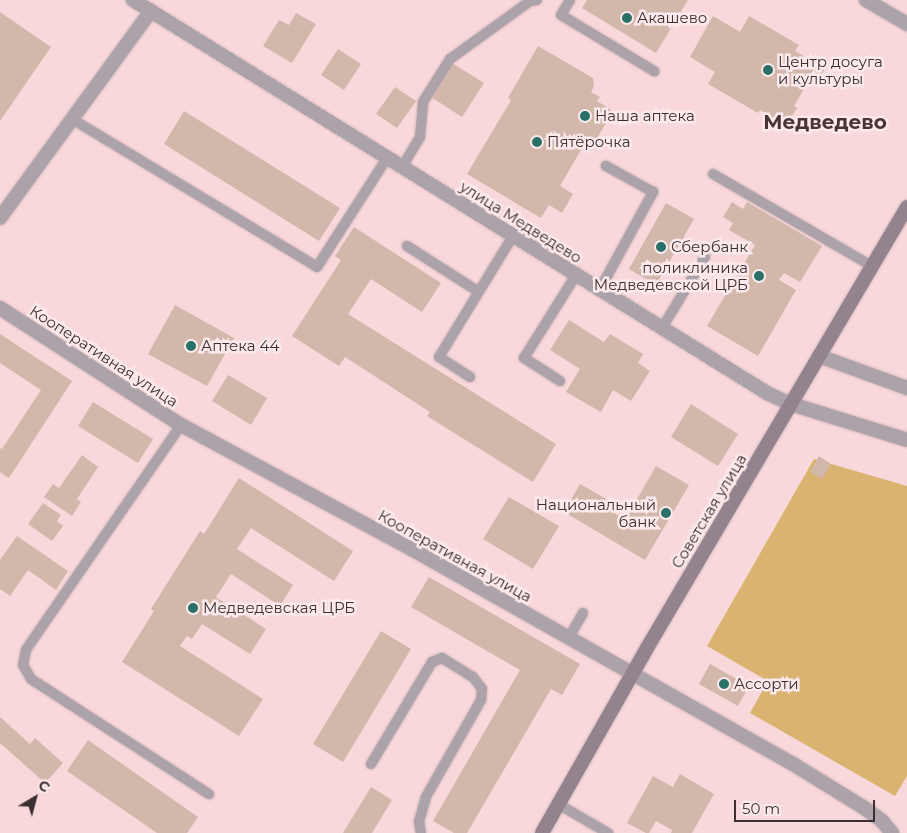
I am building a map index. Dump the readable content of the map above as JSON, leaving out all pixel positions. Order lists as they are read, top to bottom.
{
  "streets": {
    "main road": ["Советская улица"],
    "street": ["улица Медведево", "Кооперативная улица"]
  },
  "crossings": [
    ["улица Медведево", "Советская улица"],
    ["Кооперативная улица", "Советская улица"]
  ],
  "districts": ["Медведево"],
  "places": [
    "Акашево",
    "Центр досуга и культуры",
    "Наша аптека",
    "Пятёрочка",
    "Сбербанк",
    "поликлиника Медведевской ЦРБ",
    "Аптека 44",
    "Национальный банк",
    "Медведевская ЦРБ",
    "Ассорти"
  ],
  "scale_bar": "50 m",
  "north": "top right"
}
